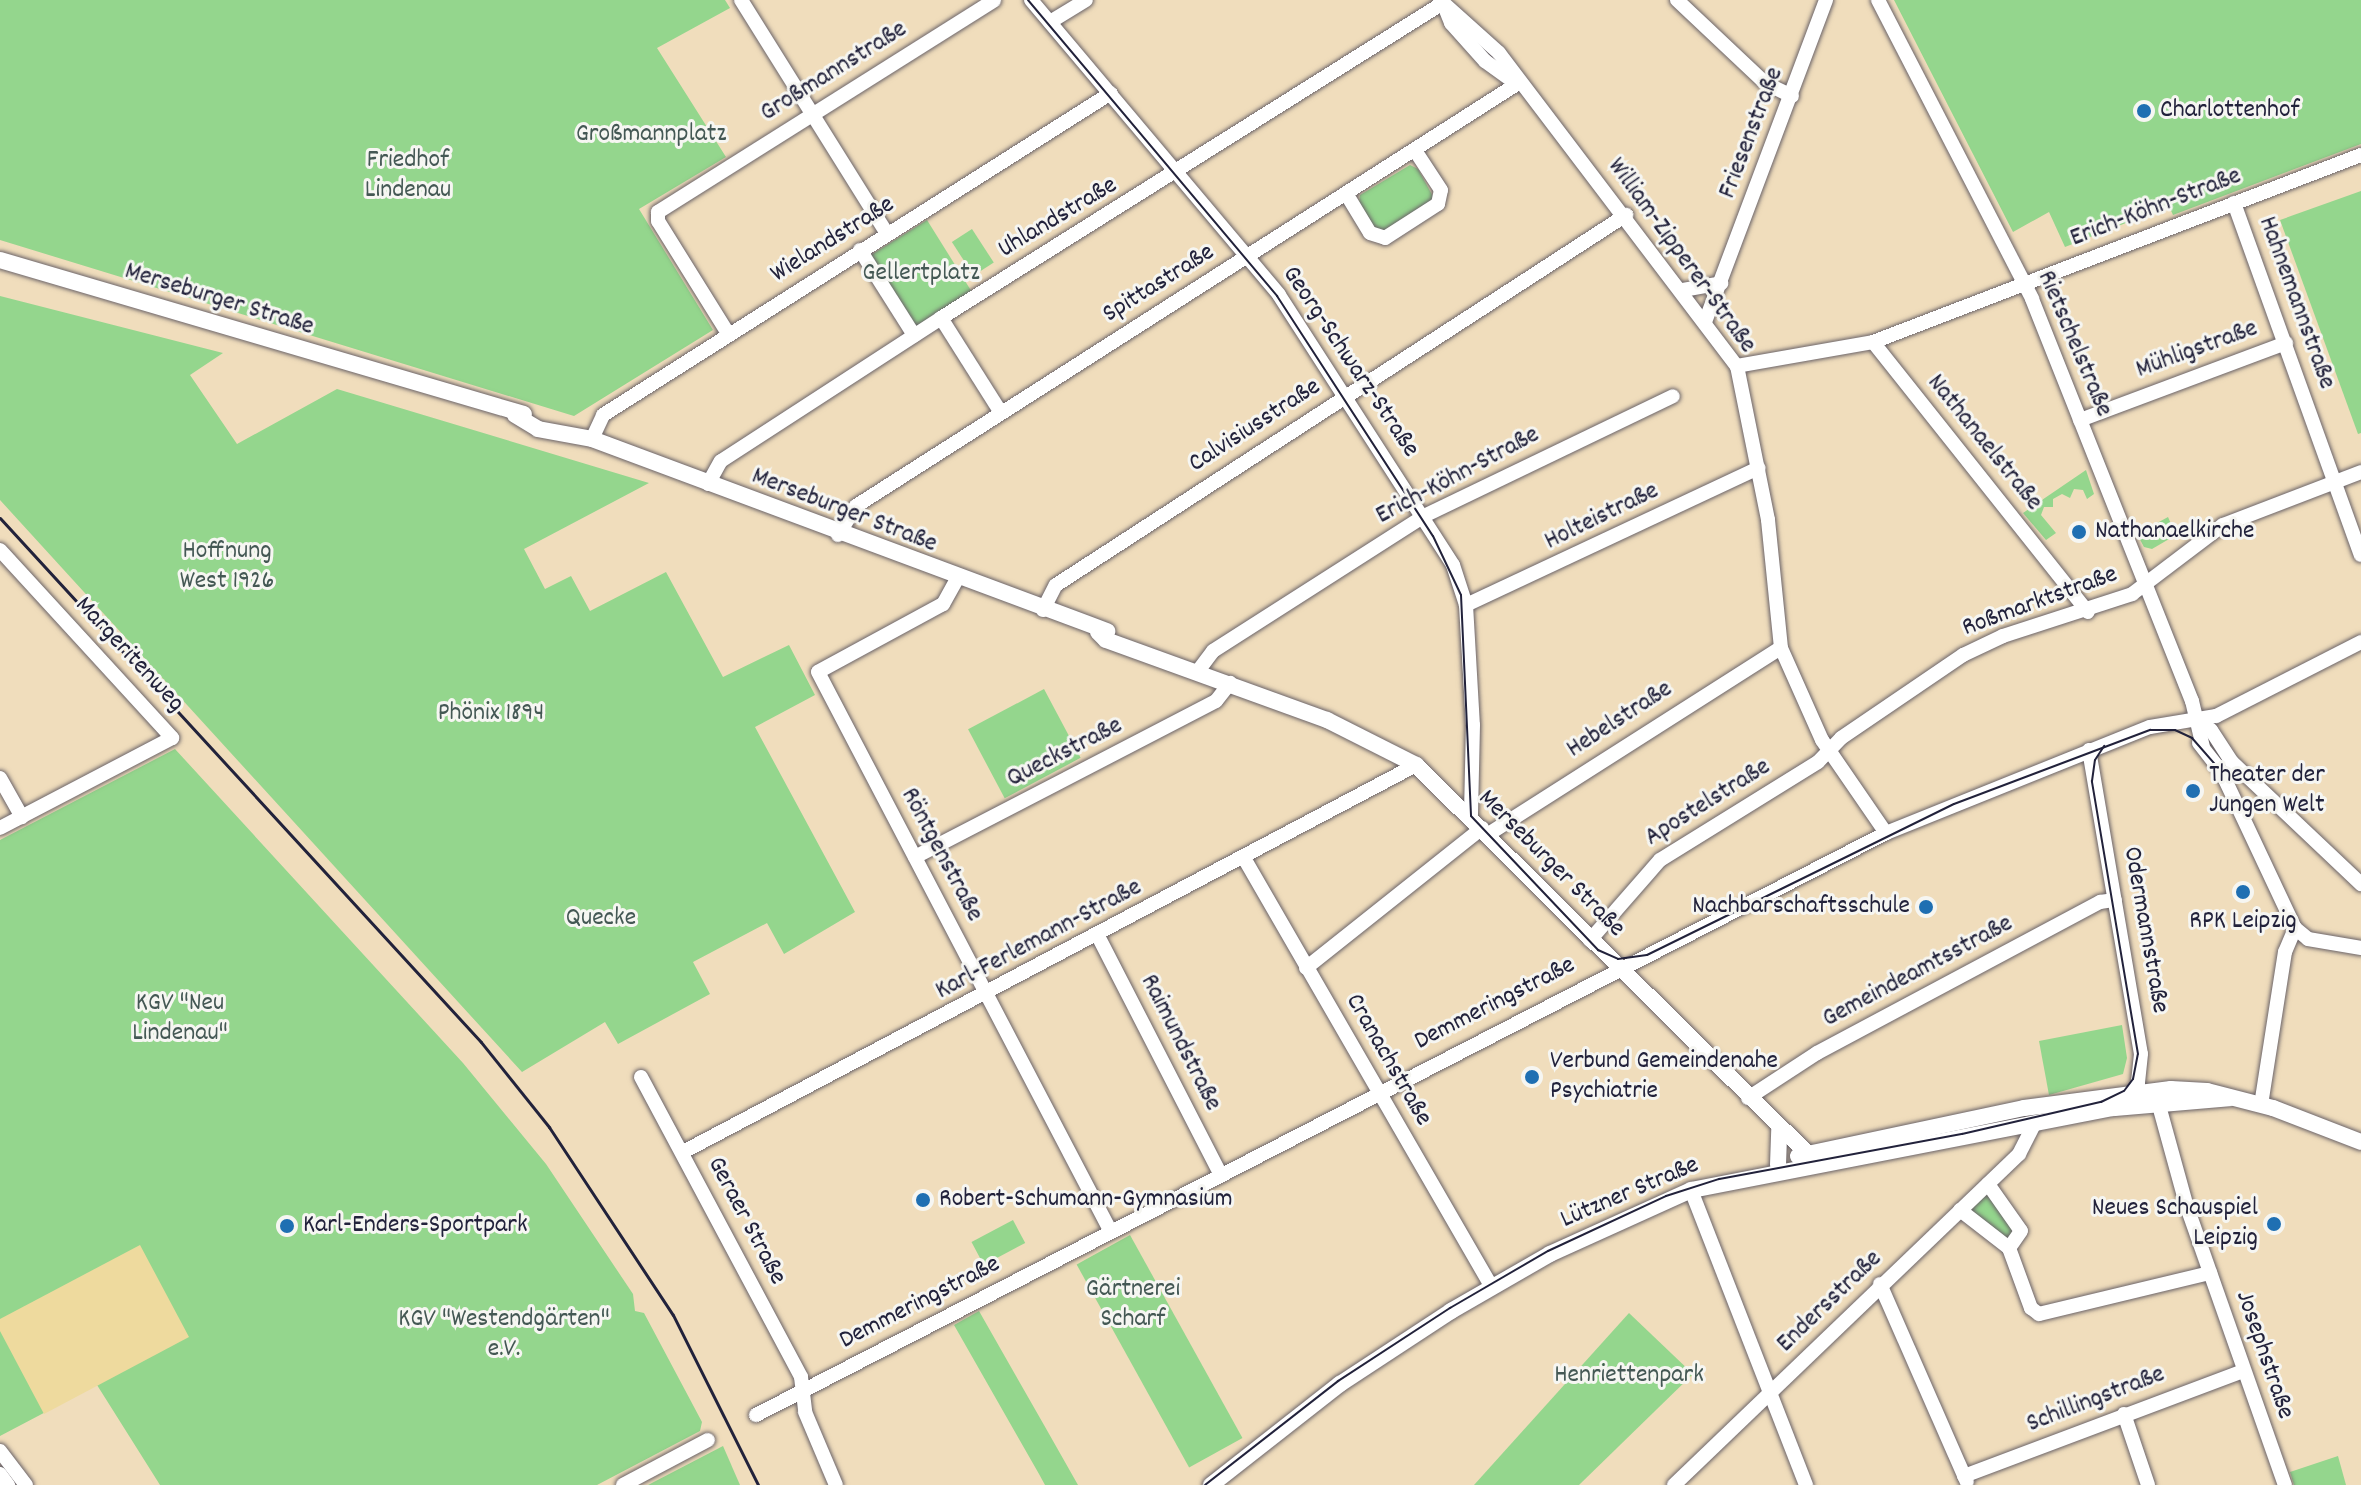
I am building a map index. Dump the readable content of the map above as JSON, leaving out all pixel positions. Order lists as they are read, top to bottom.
{
  "streets": {
    "main road": ["Merseburger Straße", "Lützner Straße"],
    "street": [
      "Großmannstraße",
      "Friesenstraße",
      "Erich-Köhn-Straße",
      "Uhlandstraße",
      "Wielandstraße",
      "William-Zipperer-Straße",
      "Spittastraße",
      "Hahnemannstraße",
      "Rietschelstraße",
      "Mühligstraße",
      "Georg-Schwarz-Straße",
      "Calvisiusstraße",
      "Nathanaelstraße",
      "Holteistraße",
      "Roßmarktstraße",
      "Margeritenweg",
      "Hebelstraße",
      "Queckstraße",
      "Apostelstraße",
      "Röntgenstraße",
      "Odermannstraße",
      "Karl-Ferlemann-Straße",
      "Gemeindeamtsstraße",
      "Demmeringstraße",
      "Raimundstraße",
      "Cranachstraße",
      "Geraer Straße",
      "Endersstraße",
      "Josephstraße",
      "Schillingstraße"
    ]
  },
  "crossings": [
    ["Großmannstraße", "Wielandstraße"],
    ["Friesenstraße", "William-Zipperer-Straße"],
    ["Erich-Köhn-Straße", "William-Zipperer-Straße"],
    ["Erich-Köhn-Straße", "Merseburger Straße"],
    ["Erich-Köhn-Straße", "Hahnemannstraße"],
    ["Erich-Köhn-Straße", "Rietschelstraße"],
    ["Erich-Köhn-Straße", "Georg-Schwarz-Straße"],
    ["Erich-Köhn-Straße", "Nathanaelstraße"],
    ["Uhlandstraße", "William-Zipperer-Straße"],
    ["Uhlandstraße", "Merseburger Straße"],
    ["Uhlandstraße", "Georg-Schwarz-Straße"],
    ["Wielandstraße", "Merseburger Straße"],
    ["Wielandstraße", "Georg-Schwarz-Straße"],
    ["William-Zipperer-Straße", "Spittastraße"],
    ["William-Zipperer-Straße", "Calvisiusstraße"],
    ["William-Zipperer-Straße", "Holteistraße"],
    ["William-Zipperer-Straße", "Roßmarktstraße"],
    ["William-Zipperer-Straße", "Hebelstraße"],
    ["William-Zipperer-Straße", "Apostelstraße"],
    ["William-Zipperer-Straße", "Demmeringstraße"],
    ["Spittastraße", "Merseburger Straße"],
    ["Spittastraße", "Georg-Schwarz-Straße"],
    ["Merseburger Straße", "Georg-Schwarz-Straße"],
    ["Merseburger Straße", "Calvisiusstraße"],
    ["Merseburger Straße", "Hebelstraße"],
    ["Merseburger Straße", "Queckstraße"],
    ["Merseburger Straße", "Apostelstraße"],
    ["Merseburger Straße", "Röntgenstraße"],
    ["Merseburger Straße", "Karl-Ferlemann-Straße"],
    ["Merseburger Straße", "Gemeindeamtsstraße"],
    ["Merseburger Straße", "Demmeringstraße"],
    ["Merseburger Straße", "Lützner Straße"],
    ["Hahnemannstraße", "Mühligstraße"],
    ["Hahnemannstraße", "Roßmarktstraße"],
    ["Rietschelstraße", "Mühligstraße"],
    ["Rietschelstraße", "Roßmarktstraße"],
    ["Rietschelstraße", "Demmeringstraße"],
    ["Georg-Schwarz-Straße", "Calvisiusstraße"],
    ["Georg-Schwarz-Straße", "Holteistraße"],
    ["Georg-Schwarz-Straße", "Hebelstraße"],
    ["Nathanaelstraße", "Roßmarktstraße"],
    ["Roßmarktstraße", "Apostelstraße"],
    ["Hebelstraße", "Cranachstraße"],
    ["Queckstraße", "Röntgenstraße"],
    ["Röntgenstraße", "Karl-Ferlemann-Straße"],
    ["Röntgenstraße", "Demmeringstraße"],
    ["Odermannstraße", "Gemeindeamtsstraße"],
    ["Odermannstraße", "Demmeringstraße"],
    ["Odermannstraße", "Lützner Straße"],
    ["Karl-Ferlemann-Straße", "Raimundstraße"],
    ["Karl-Ferlemann-Straße", "Cranachstraße"],
    ["Karl-Ferlemann-Straße", "Geraer Straße"],
    ["Demmeringstraße", "Raimundstraße"],
    ["Demmeringstraße", "Cranachstraße"],
    ["Demmeringstraße", "Geraer Straße"],
    ["Cranachstraße", "Lützner Straße"],
    ["Lützner Straße", "Endersstraße"],
    ["Lützner Straße", "Josephstraße"],
    ["Josephstraße", "Schillingstraße"]
  ],
  "parks": [
    "Großmannplatz",
    "Friedhof Lindenau",
    "Gellertplatz",
    "Hoffnung West 1926",
    "Phönix 1894",
    "Quecke",
    "KGV \"Neu Lindenau\"",
    "Gärtnerei Scharf",
    "KGV \"Westendgärten\" e.V.",
    "Henriettenpark"
  ],
  "places": [
    "Charlottenhof",
    "Nathanaelkirche",
    "Theater der Jungen Welt",
    "RPK Leipzig",
    "Nachbarschaftsschule",
    "Verbund Gemeindenahe Psychiatrie",
    "Robert-Schumann-Gymnasium",
    "Neues Schauspiel Leipzig",
    "Karl-Enders-Sportpark"
  ]
}
